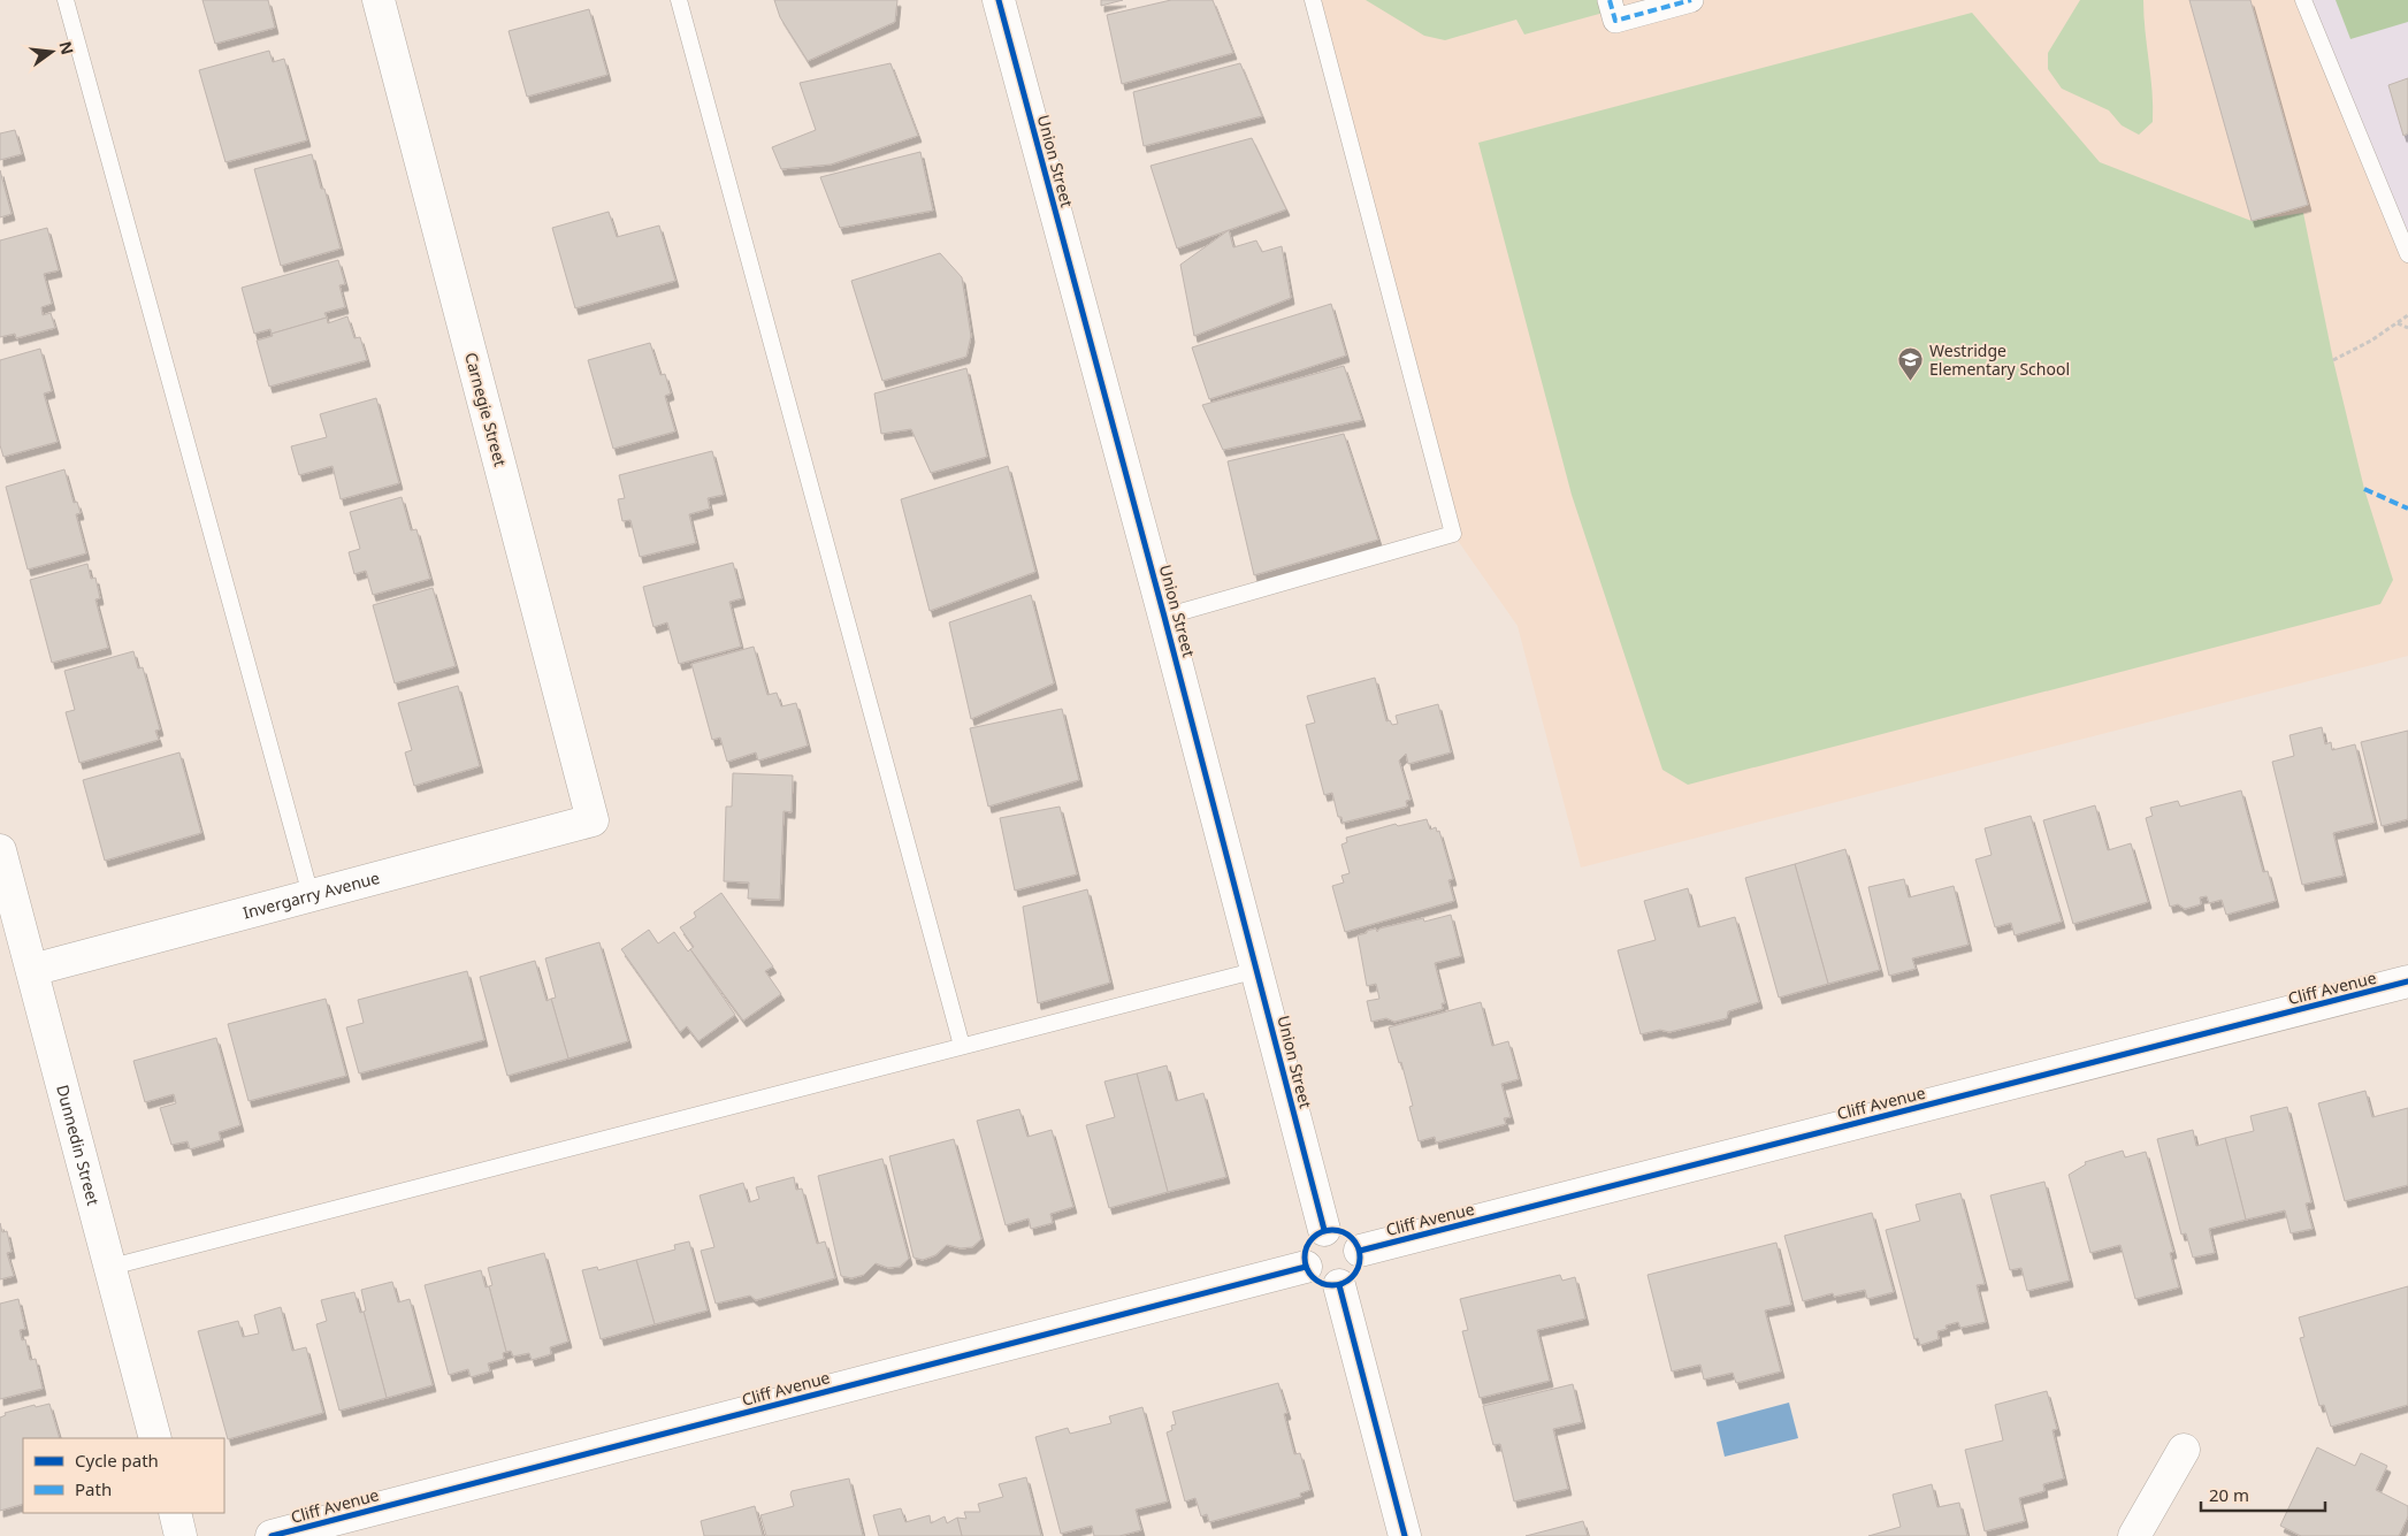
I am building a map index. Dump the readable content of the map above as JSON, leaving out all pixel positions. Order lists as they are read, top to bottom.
{
  "streets": {
    "street": [
      "Union Street",
      "Carnegie Street",
      "Invergarry Avenue",
      "Cliff Avenue",
      "Dunnedin Street"
    ]
  },
  "crossings": [
    ["Union Street", "Cliff Avenue"],
    ["Carnegie Street", "Invergarry Avenue"],
    ["Invergarry Avenue", "Dunnedin Street"]
  ],
  "places": {
    "school or university": ["Westridge Elementary School"]
  },
  "legend": ["Cycle path", "Path"],
  "scale_bar": "20 m",
  "north": "right"
}
